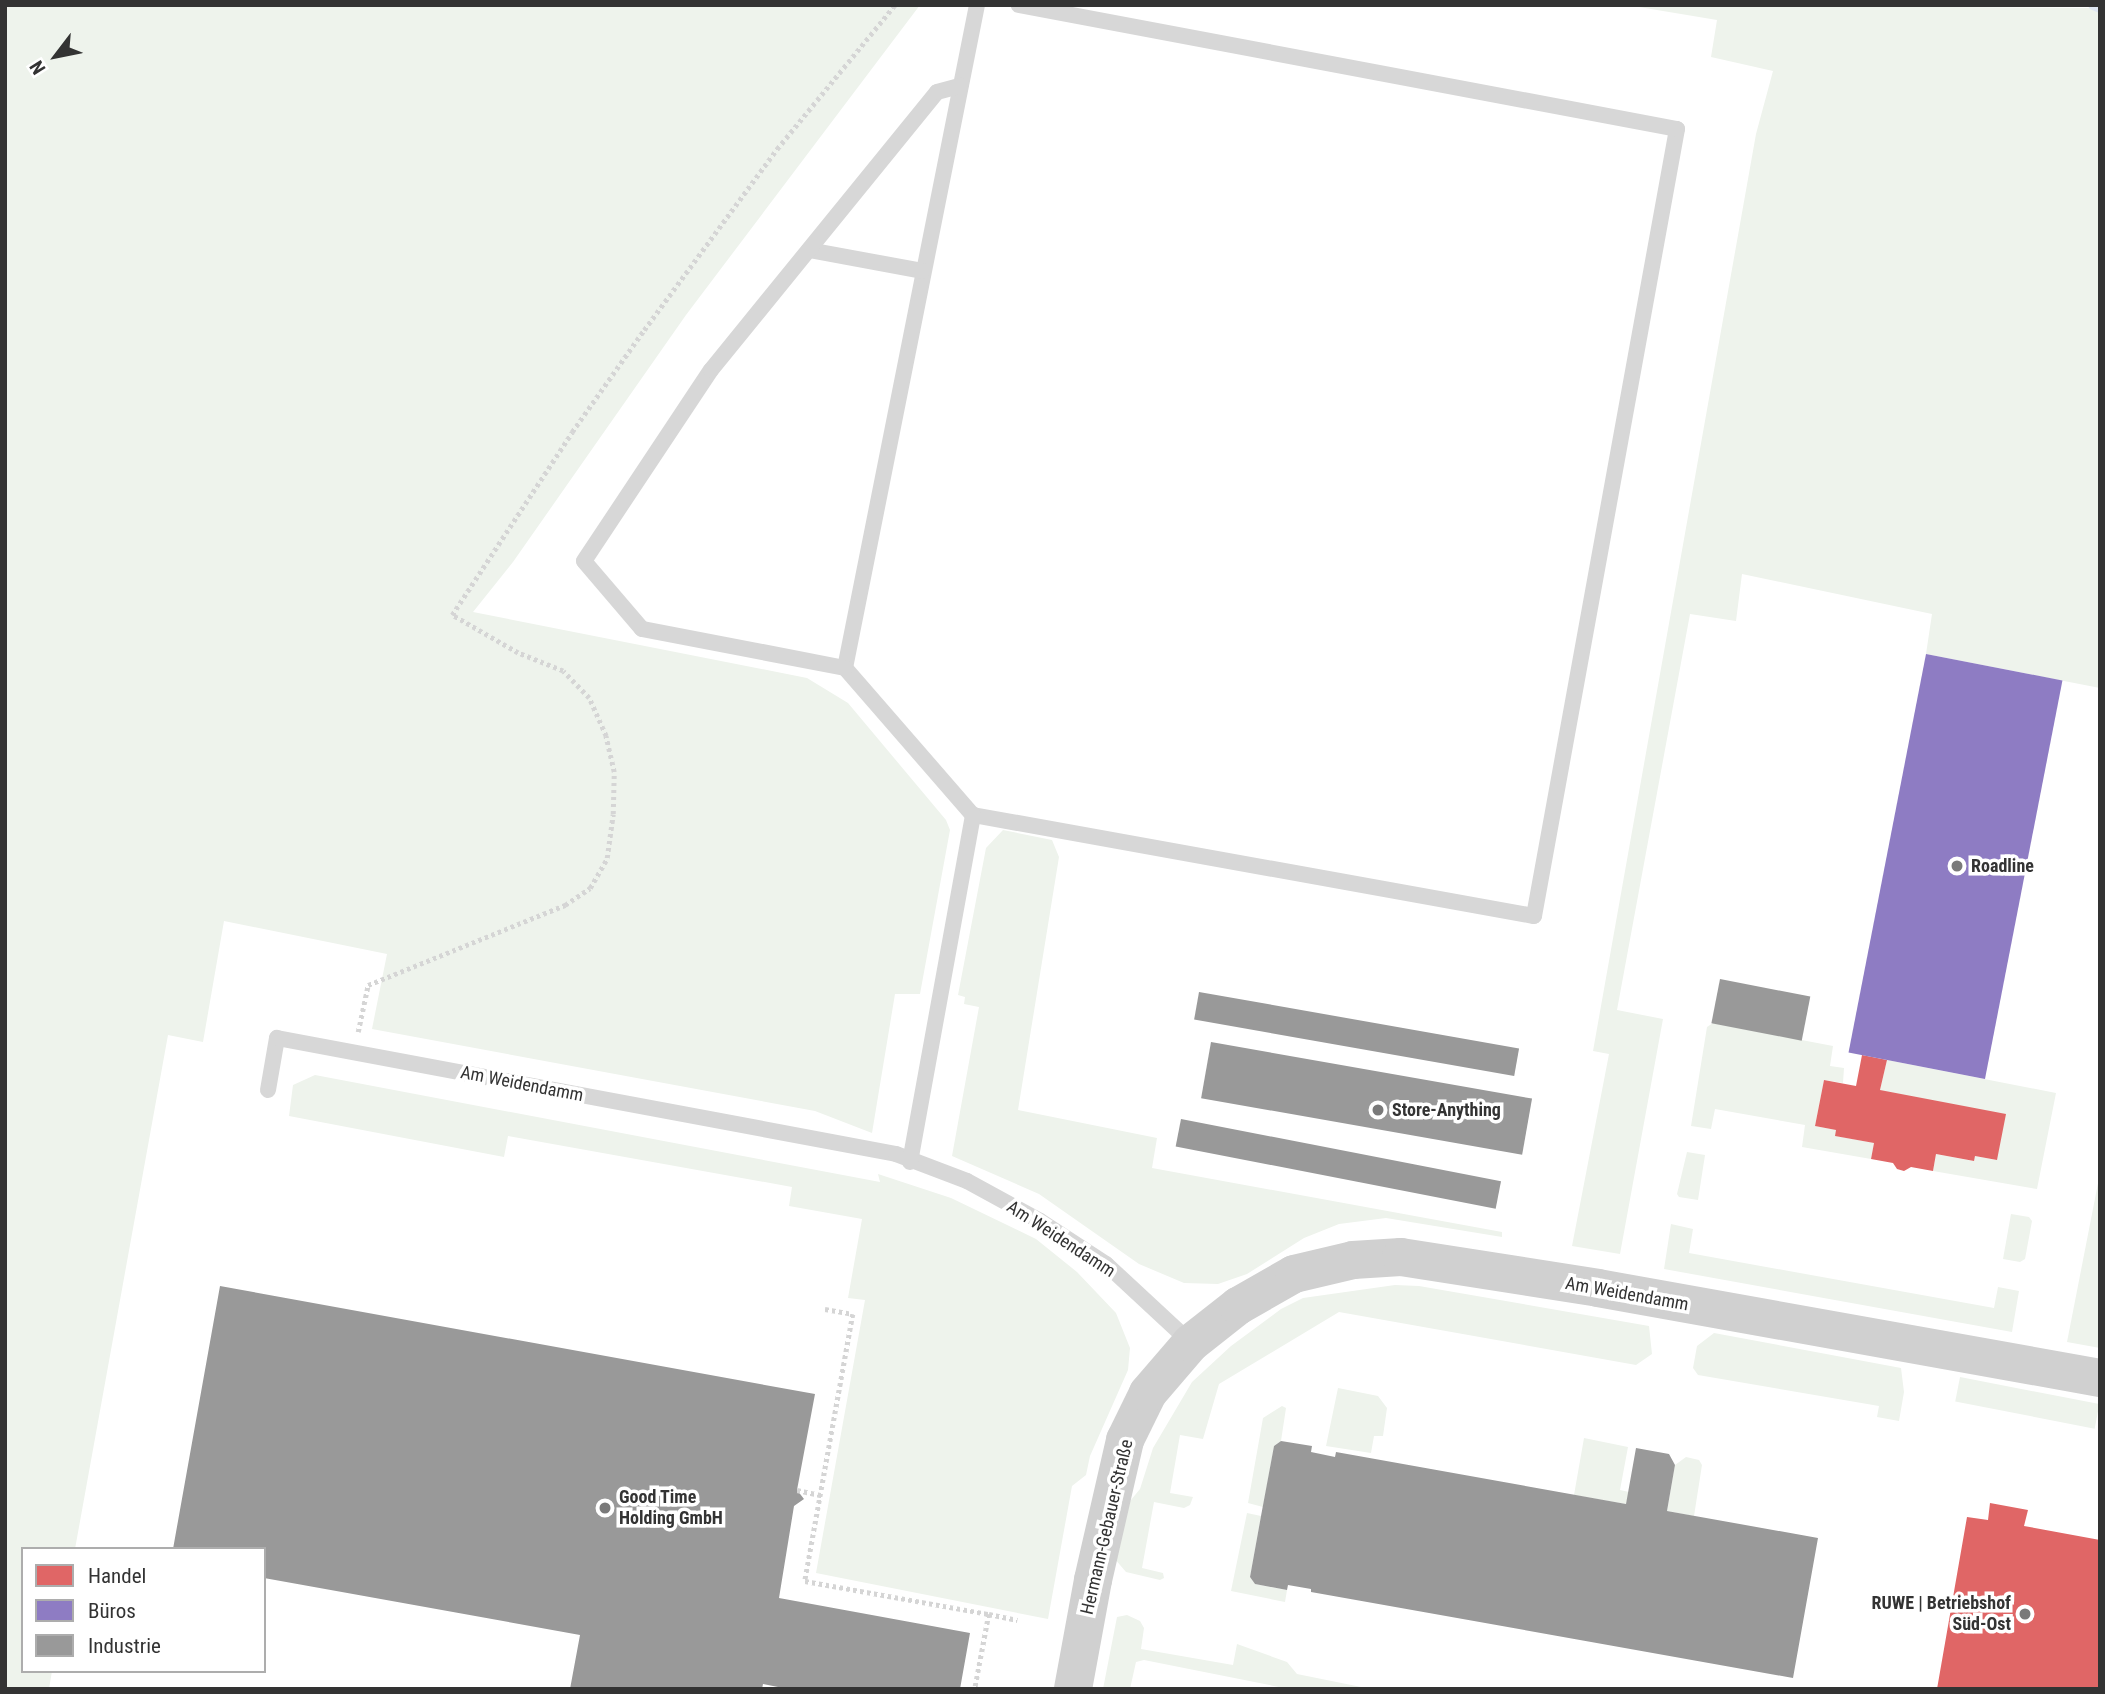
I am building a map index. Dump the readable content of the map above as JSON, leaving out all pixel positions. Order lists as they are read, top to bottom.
{
  "streets": {
    "street": ["Am Weidendamm", "Hermann-Gebauer-Straße"]
  },
  "crossings": [
    ["Am Weidendamm", "Hermann-Gebauer-Straße"]
  ],
  "places": [
    "Roadline",
    "Store-Anything",
    "Good Time Holding GmbH",
    "RUWE | Betriebshof Süd-Ost"
  ],
  "legend": ["Handel", "Büros", "Industrie"],
  "north": "bottom left"
}
